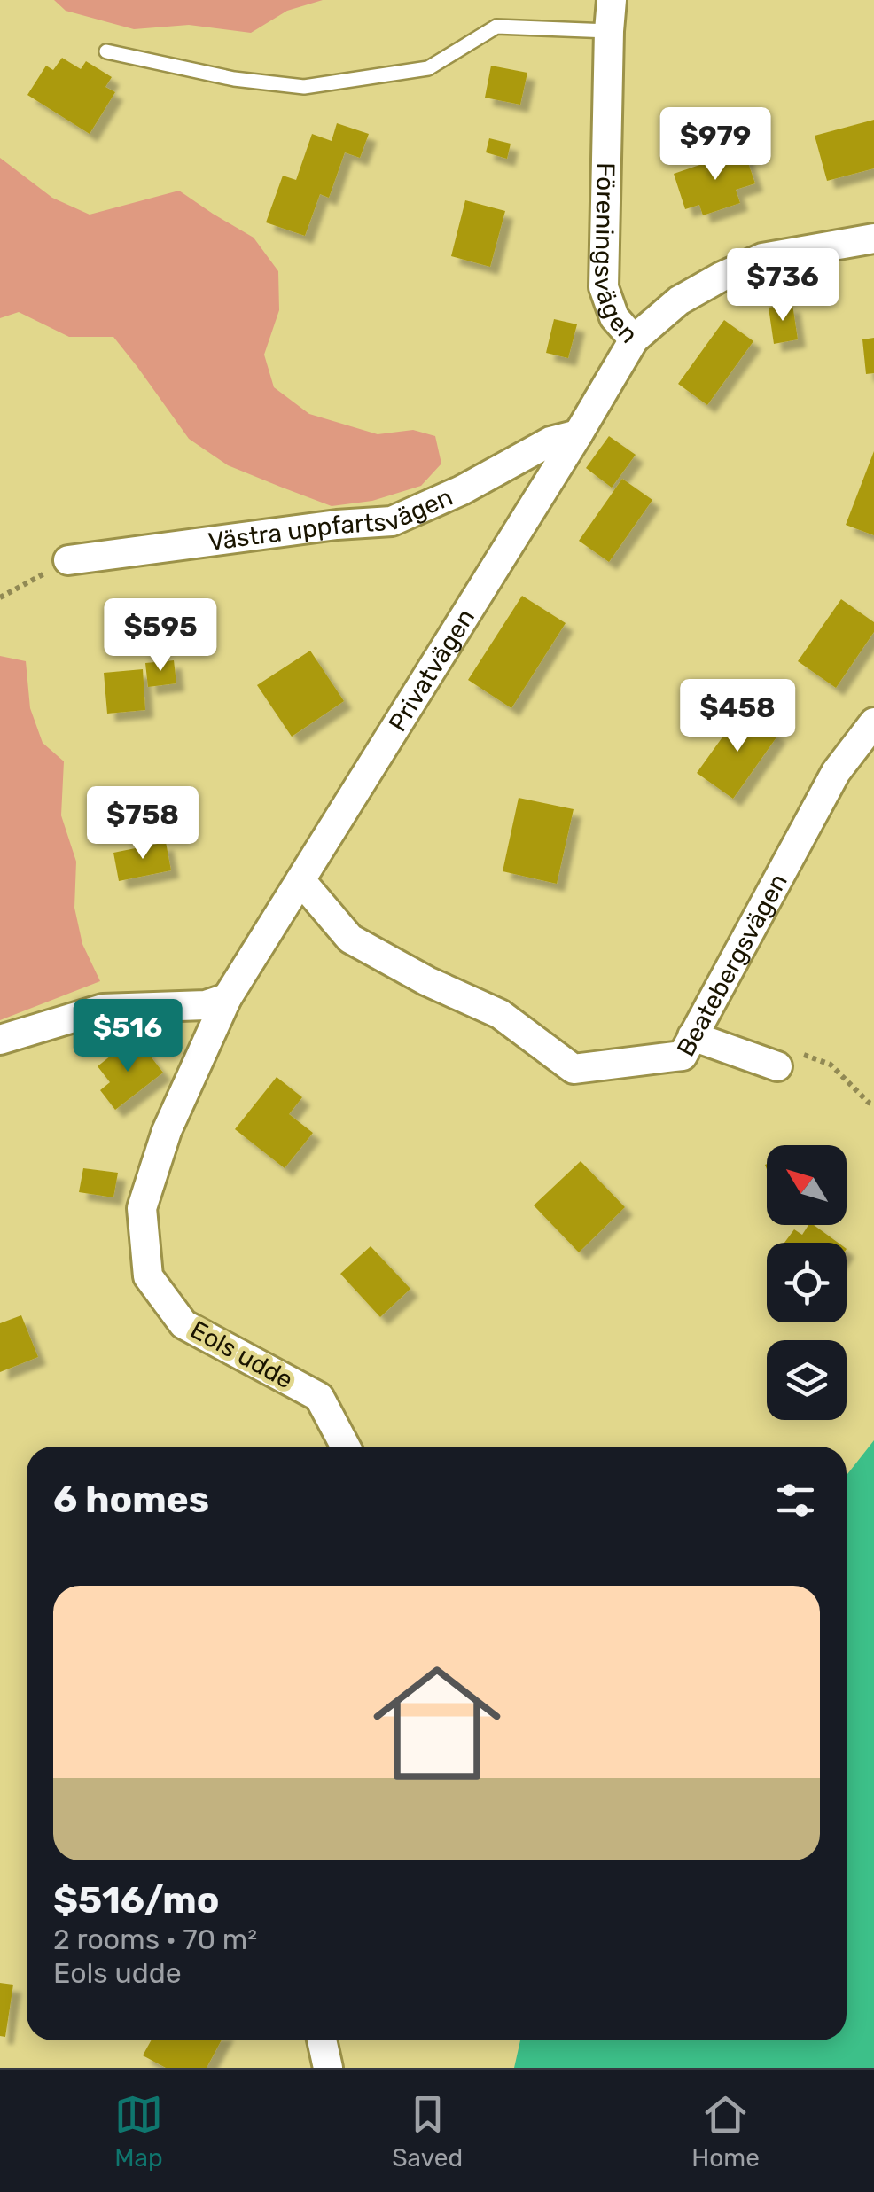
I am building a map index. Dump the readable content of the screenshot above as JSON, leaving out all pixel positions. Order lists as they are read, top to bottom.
{
  "streets": {
    "street": [
      "Föreningsvägen",
      "Västra uppfartsvägen",
      "Privatvägen",
      "Beatebergsvägen",
      "Eols udde"
    ]
  },
  "crossings": [
    ["Föreningsvägen", "Privatvägen"],
    ["Västra uppfartsvägen", "Privatvägen"],
    ["Privatvägen", "Beatebergsvägen"],
    ["Privatvägen", "Eols udde"]
  ],
  "north": "top left",
  "page": {
    "price": [
      "$979",
      "$736",
      "$595",
      "$458",
      "$758",
      "$516"
    ],
    "heading": "6 homes",
    "list": [
      {
        "name": "$516/mo",
        "note": "2 rooms · 70 m² · Eols udde"
      }
    ],
    "tabs": ["Map", "Saved", "Home"]
  }
}
